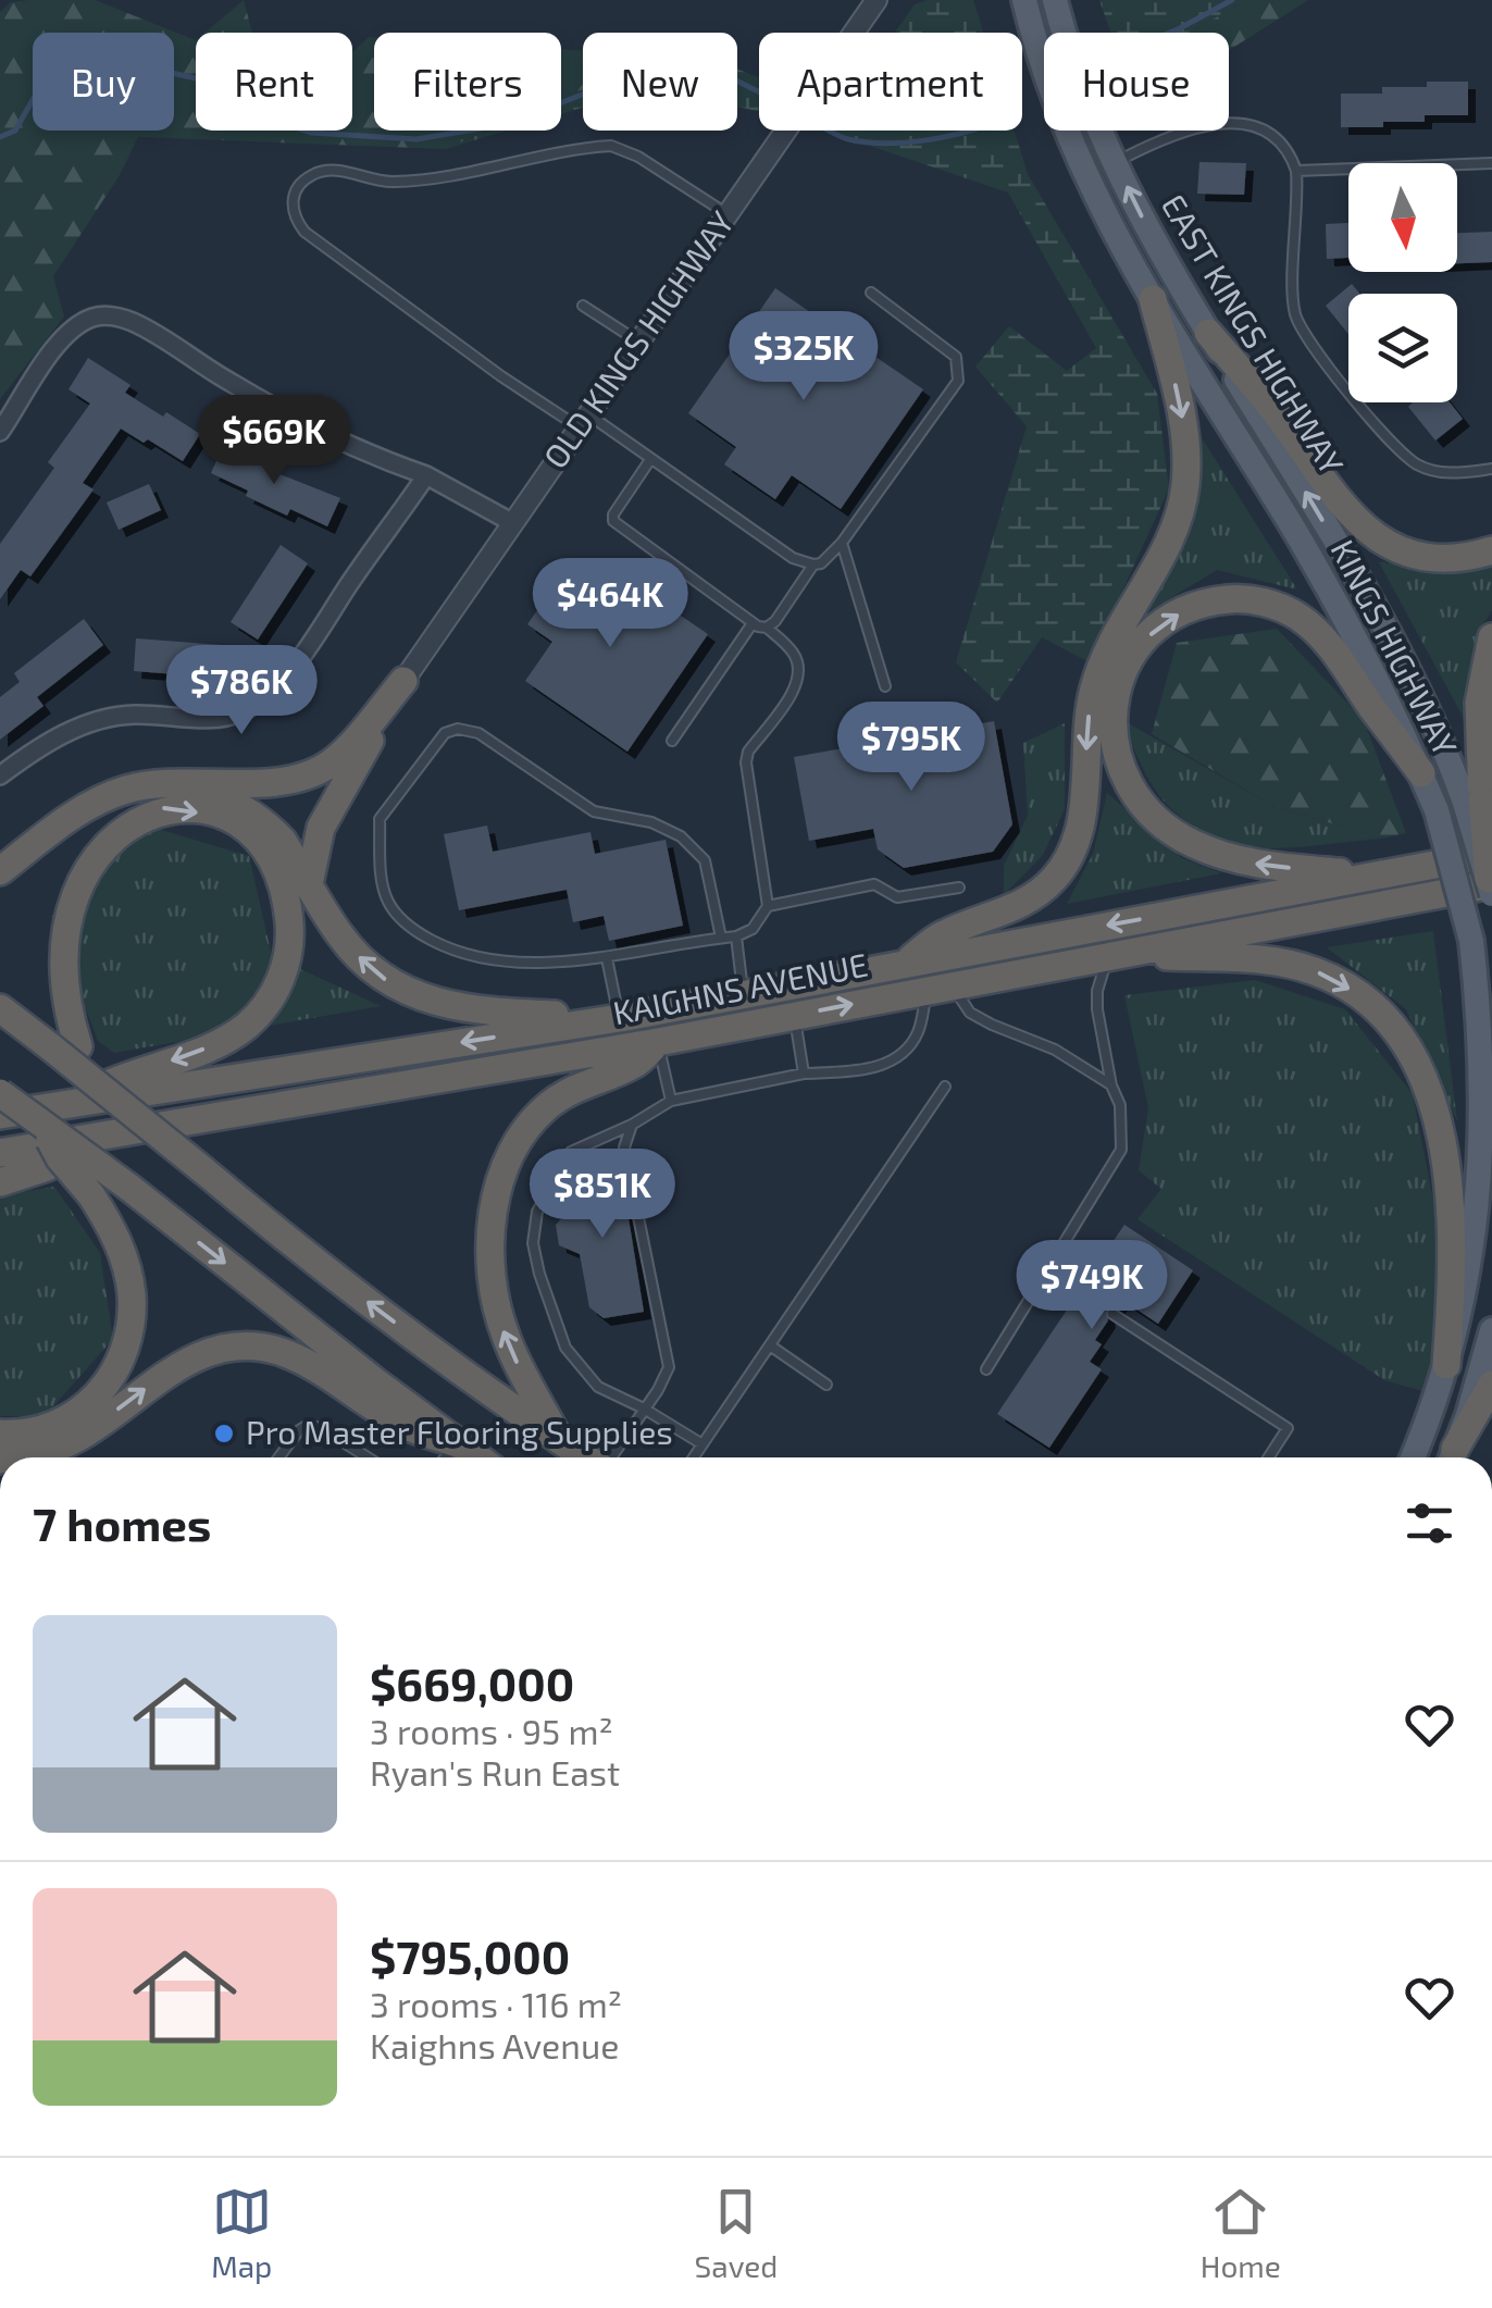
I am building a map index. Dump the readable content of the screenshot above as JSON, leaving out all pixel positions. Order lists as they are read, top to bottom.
{
  "streets": {
    "highway": ["KAIGHNS AVENUE"],
    "main road": ["EAST KINGS HIGHWAY", "KINGS HIGHWAY"],
    "street": ["OLD KINGS HIGHWAY"]
  },
  "one_way": ["EAST KINGS HIGHWAY"],
  "places": ["Pro Master Flooring Supplies"],
  "north": "bottom",
  "page": {
    "chip": [
      "Buy",
      "Rent",
      "Filters",
      "New",
      "Apartment",
      "House"
    ],
    "price": [
      "$325K",
      "$669K",
      "$464K",
      "$786K",
      "$795K",
      "$851K",
      "$749K"
    ],
    "heading": "7 homes",
    "list": [
      {
        "name": "$669,000",
        "note": "3 rooms · 95 m² · Ryan's Run East"
      },
      {
        "name": "$795,000",
        "note": "3 rooms · 116 m² · Kaighns Avenue"
      }
    ],
    "tabs": ["Map", "Saved", "Home"]
  }
}
